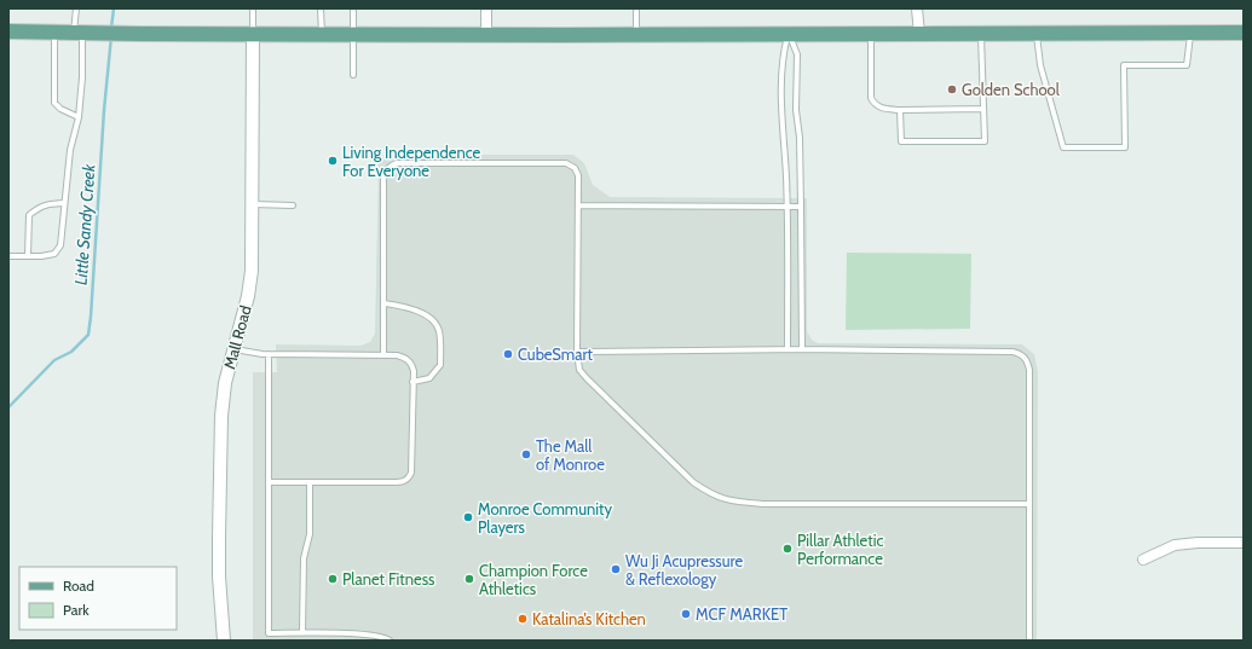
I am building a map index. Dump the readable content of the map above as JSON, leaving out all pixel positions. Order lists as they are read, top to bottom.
{
  "streets": {
    "street": ["Mall Road"]
  },
  "water": ["Little Sandy Creek"],
  "places": [
    "Golden School",
    "Living Independence For Everyone",
    "CubeSmart",
    "The Mall of Monroe",
    "Monroe Community Players",
    "Pillar Athletic Performance",
    "Wu Ji Acupressure & Reflexology",
    "Planet Fitness",
    "Champion Force Athletics",
    "MCF MARKET",
    "Katalina’s Kitchen"
  ],
  "legend": ["Road", "Park"]
}
